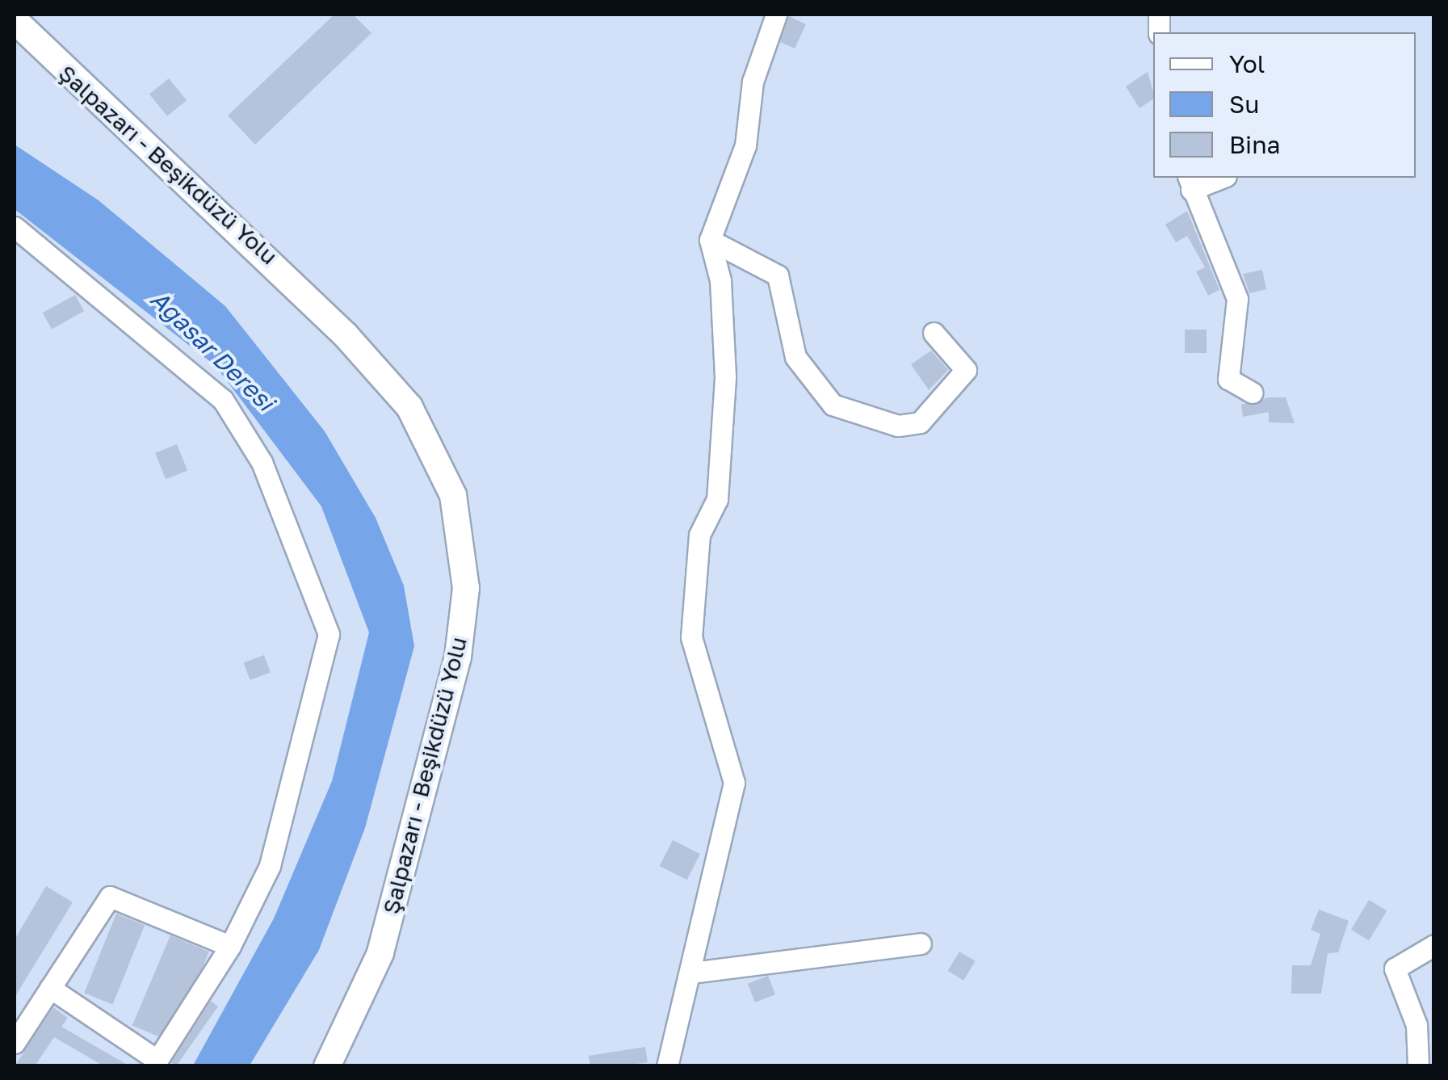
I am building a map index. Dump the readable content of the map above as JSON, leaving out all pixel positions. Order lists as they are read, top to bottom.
{
  "streets": {
    "main road": ["Şalpazarı - Beşikdüzü Yolu"]
  },
  "water": ["Ağasar Deresi"],
  "legend": ["Yol", "Su", "Bina"]
}
